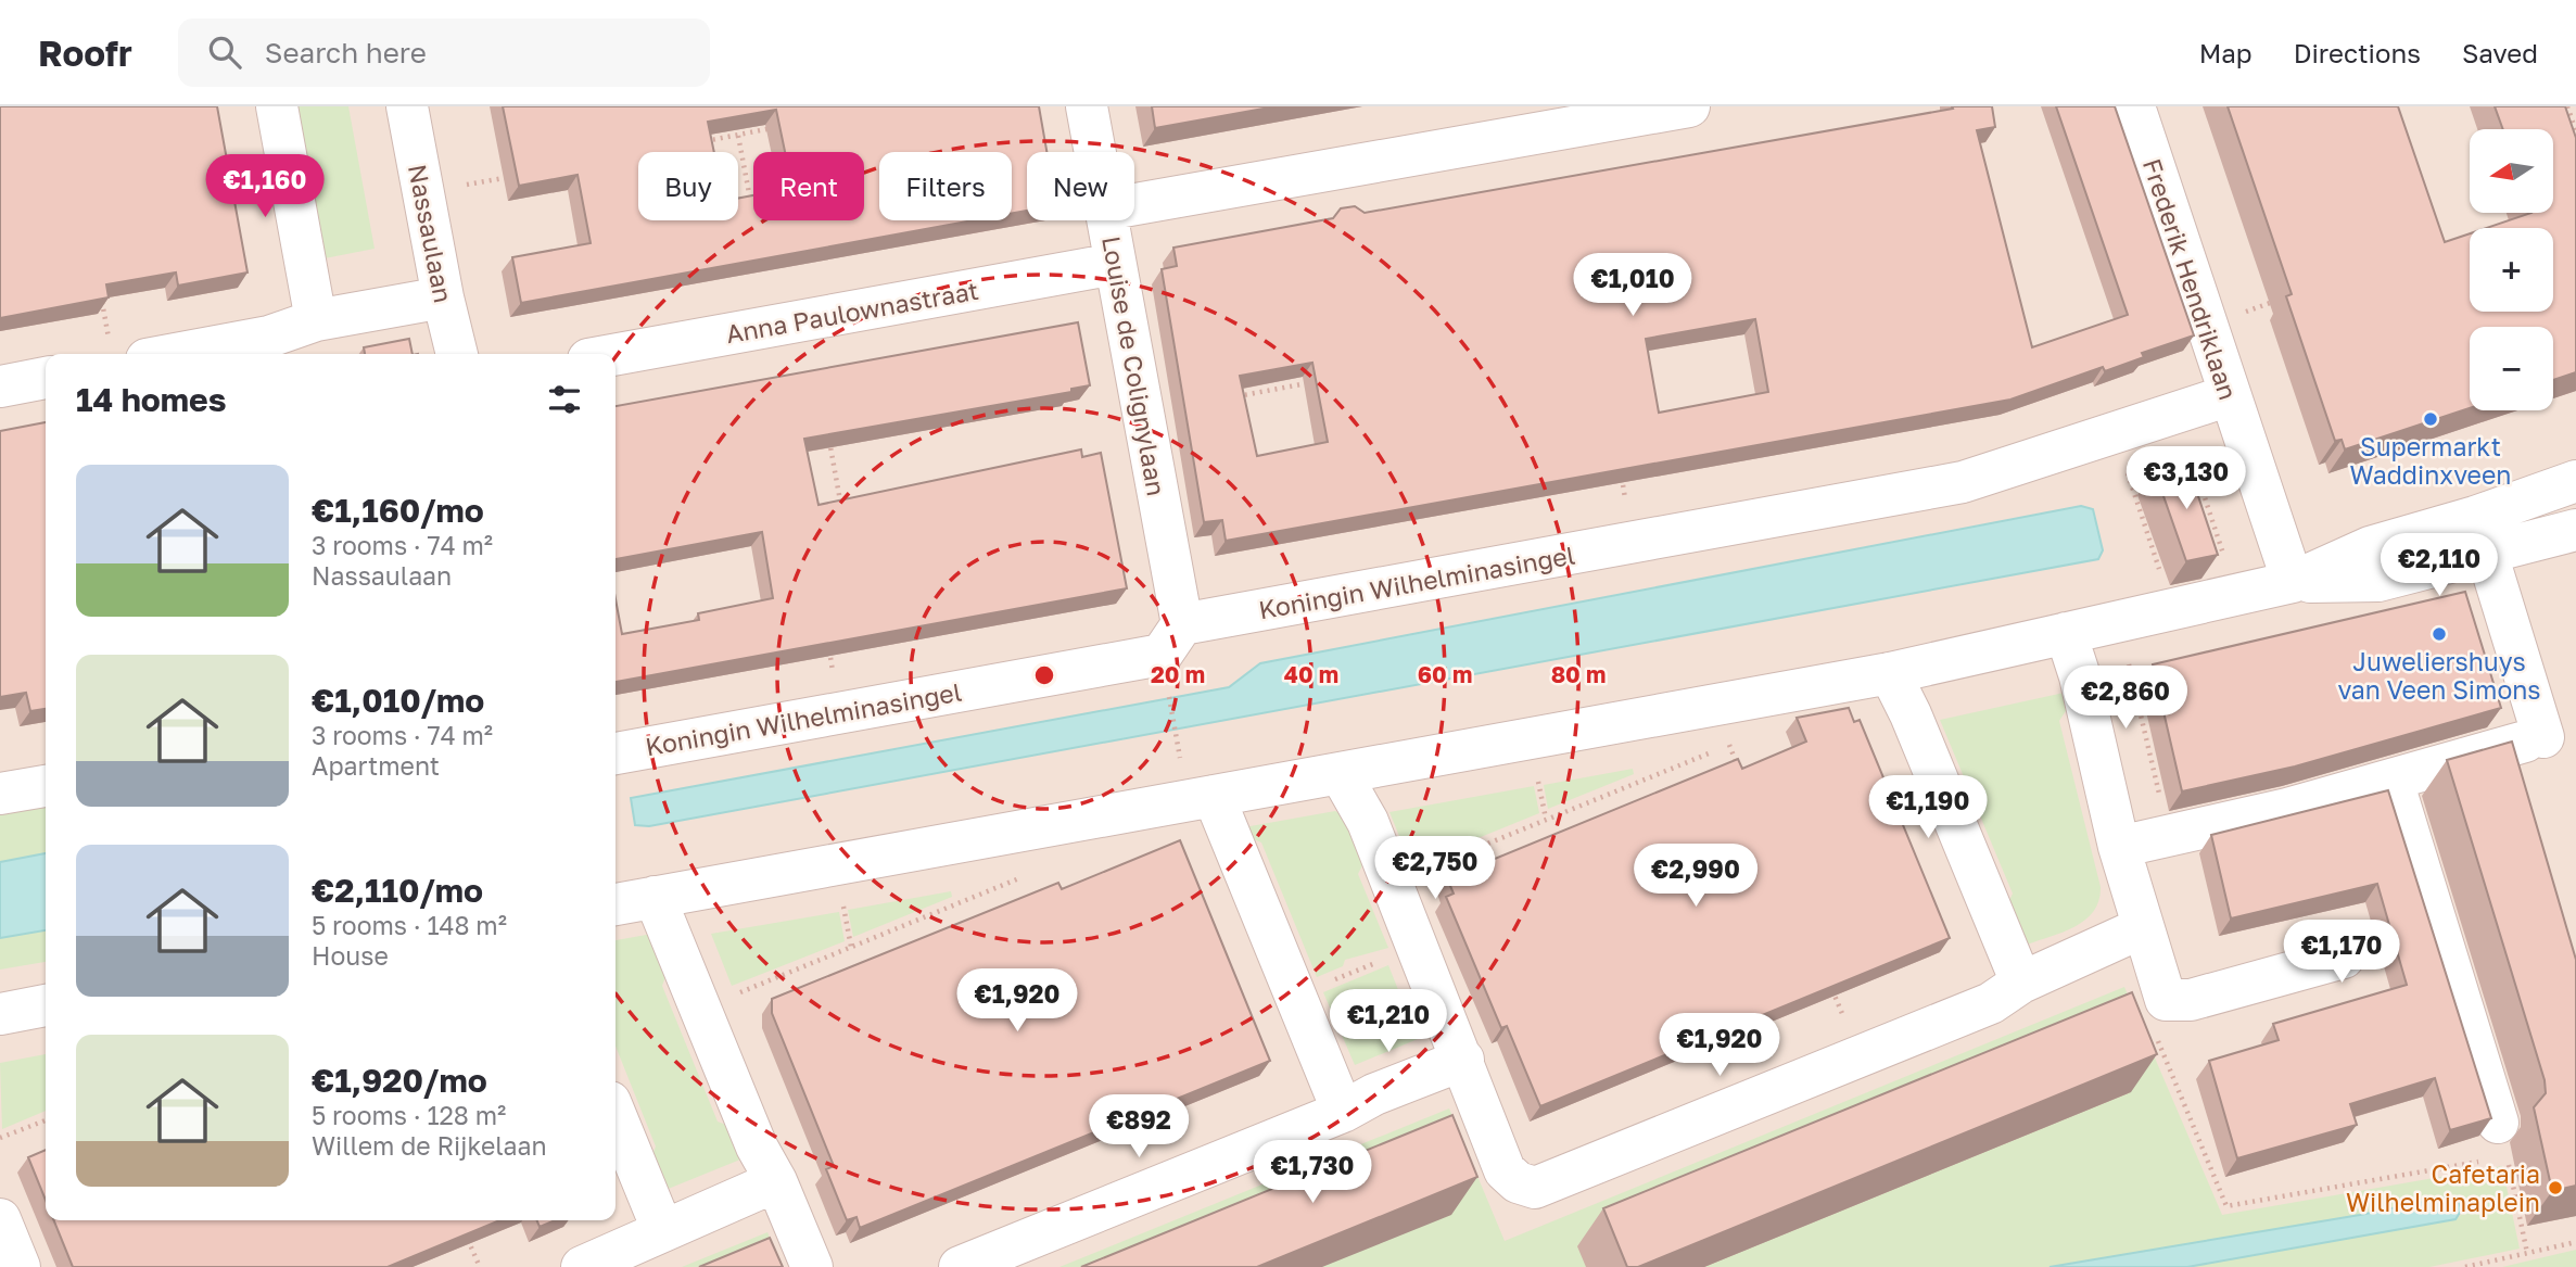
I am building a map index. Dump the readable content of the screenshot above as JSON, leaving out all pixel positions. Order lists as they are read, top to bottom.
{
  "streets": {
    "street": [
      "Nassaulaan",
      "Frederik Hendriklaan",
      "Anna Paulownastraat",
      "Louise de Colignylaan",
      "Koningin Wilhelminasingel"
    ]
  },
  "crossings": [
    ["Frederik Hendriklaan", "Koningin Wilhelminasingel"],
    ["Anna Paulownastraat", "Louise de Colignylaan"],
    ["Louise de Colignylaan", "Koningin Wilhelminasingel"]
  ],
  "places": ["Supermarkt Waddinxveen", "Juweliershuys van Veen Simons", "Cafetaria Wilhelminaplein"],
  "north": "left",
  "page": {
    "header": "Roofr",
    "search": "Search here",
    "nav": ["Map", "Directions", "Saved"],
    "map_buttons": ["+", "−"],
    "chip": [
      "Buy",
      "Rent",
      "Filters",
      "New"
    ],
    "price": [
      "€1,160",
      "€1,010",
      "€3,130",
      "€2,110",
      "€2,860",
      "€1,190",
      "€2,750",
      "€2,990",
      "€1,170",
      "€1,920",
      "€1,210",
      "€1,920",
      "€892",
      "€1,730"
    ],
    "heading": "14 homes",
    "list": [
      {
        "name": "€1,160/mo",
        "note": "3 rooms · 74 m² · Nassaulaan"
      },
      {
        "name": "€1,010/mo",
        "note": "3 rooms · 74 m² · Apartment"
      },
      {
        "name": "€2,110/mo",
        "note": "5 rooms · 148 m² · House"
      },
      {
        "name": "€1,920/mo",
        "note": "5 rooms · 128 m² · Willem de Rijkelaan"
      }
    ]
  },
  "rings": [
    "20 m",
    "40 m",
    "60 m",
    "80 m"
  ]
}
